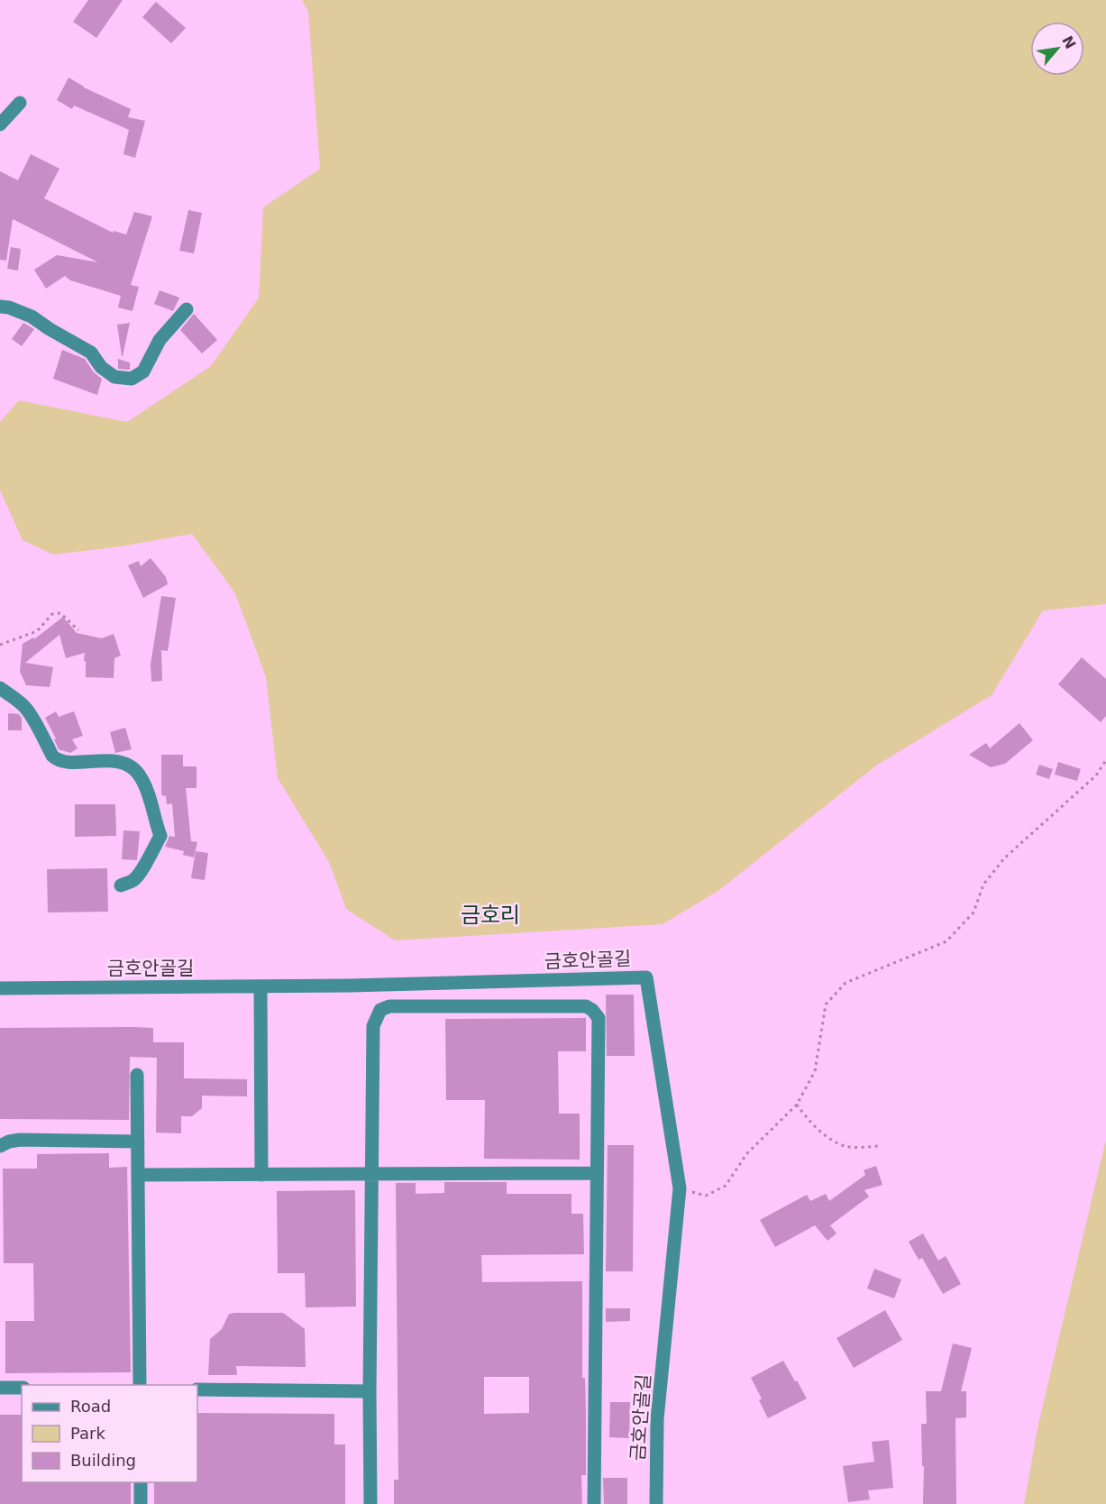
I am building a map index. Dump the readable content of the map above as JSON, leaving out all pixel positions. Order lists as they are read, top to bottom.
{
  "streets": {
    "street": ["금호안골길"]
  },
  "districts": ["금호리"],
  "legend": ["Road", "Park", "Building"],
  "north": "top right"
}
